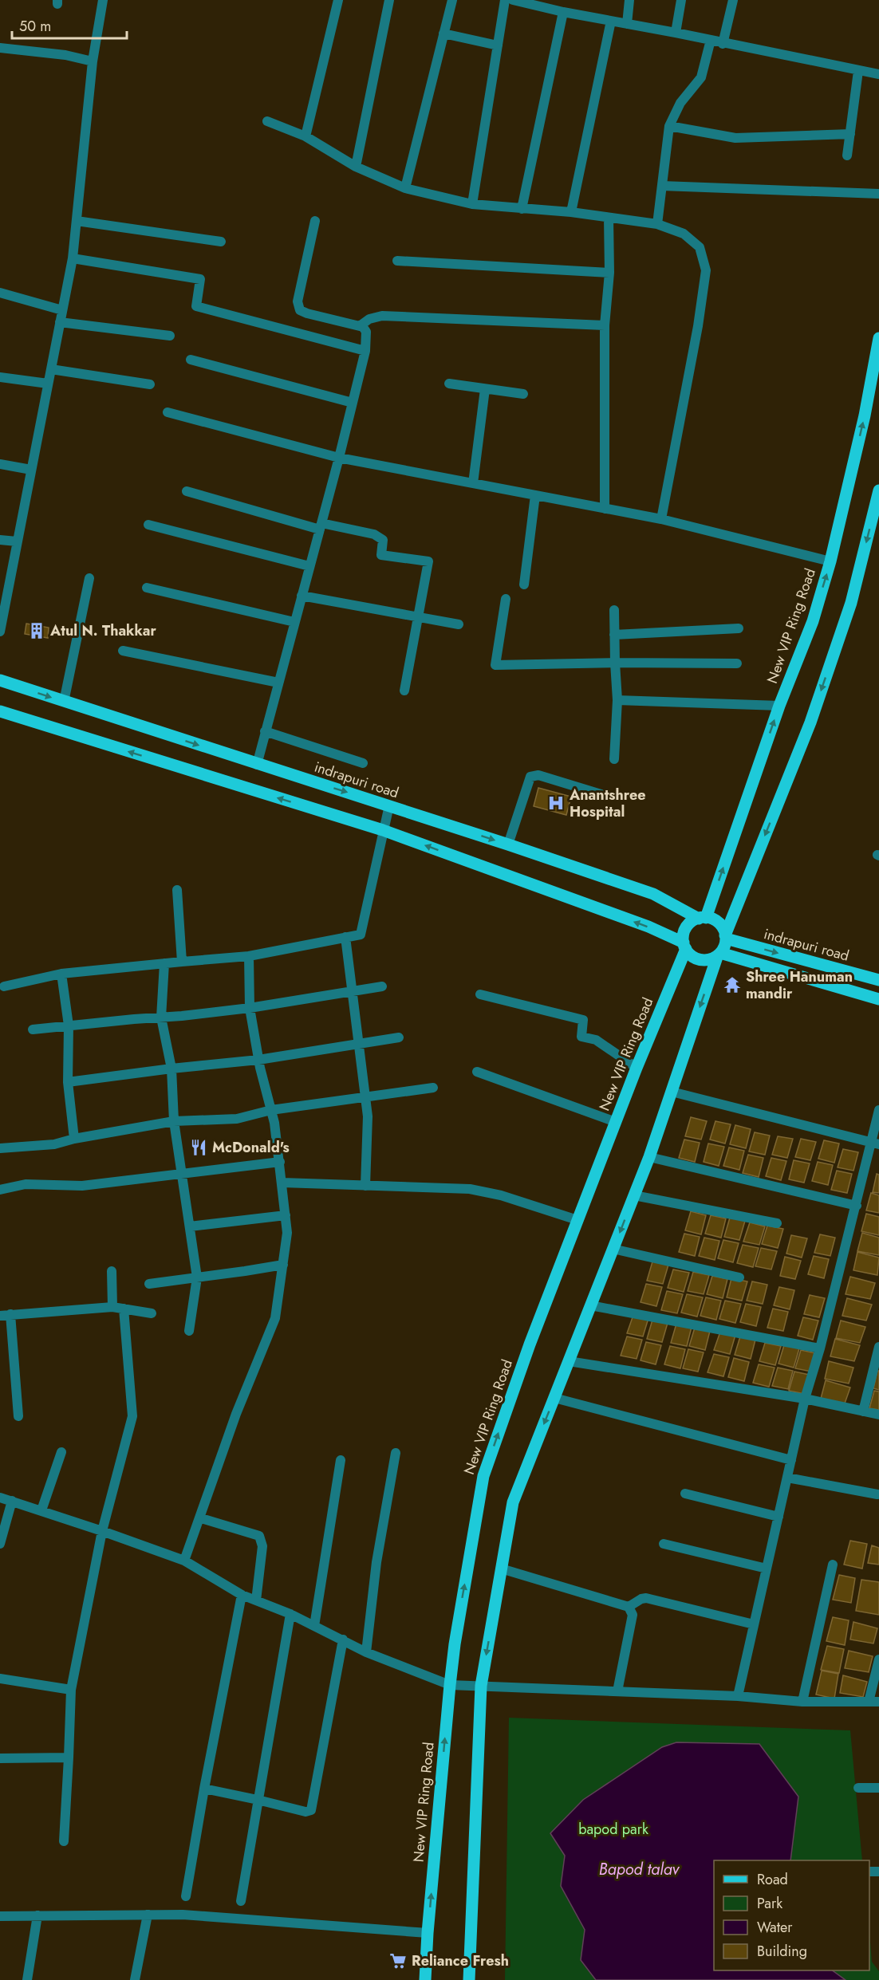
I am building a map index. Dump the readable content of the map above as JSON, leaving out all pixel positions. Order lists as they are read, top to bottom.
{
  "streets": {
    "main road": ["New VIP Ring Road", "indrapuri road"]
  },
  "crossings": [
    ["New VIP Ring Road", "indrapuri road"]
  ],
  "water": ["Bapod talav"],
  "parks": ["bapod park"],
  "places": {
    "building": ["Atul N. Thakkar"],
    "hospital": ["Anantshree Hospital"],
    "temple": ["Shree Hanuman mandir"],
    "restaurant": ["McDonald's"],
    "supermarket": ["Reliance Fresh"]
  },
  "legend": [
    "Road",
    "Park",
    "Water",
    "Building"
  ],
  "scale_bar": "50 m"
}
